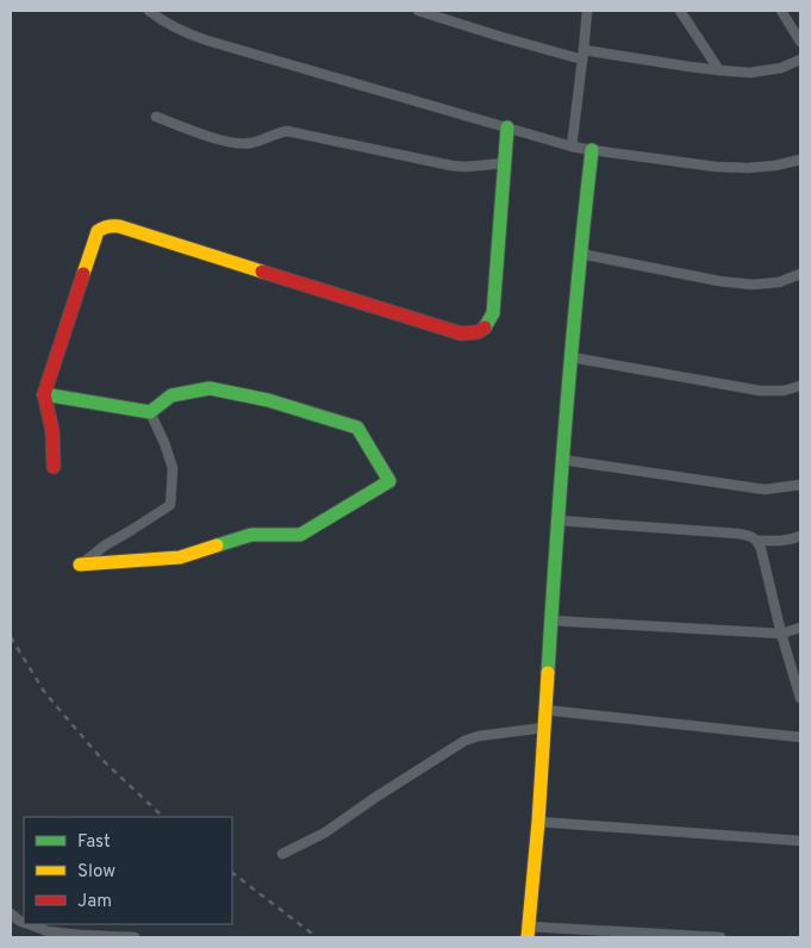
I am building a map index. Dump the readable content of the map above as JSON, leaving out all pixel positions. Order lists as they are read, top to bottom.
{
  "legend": ["Fast", "Slow", "Jam"]
}
